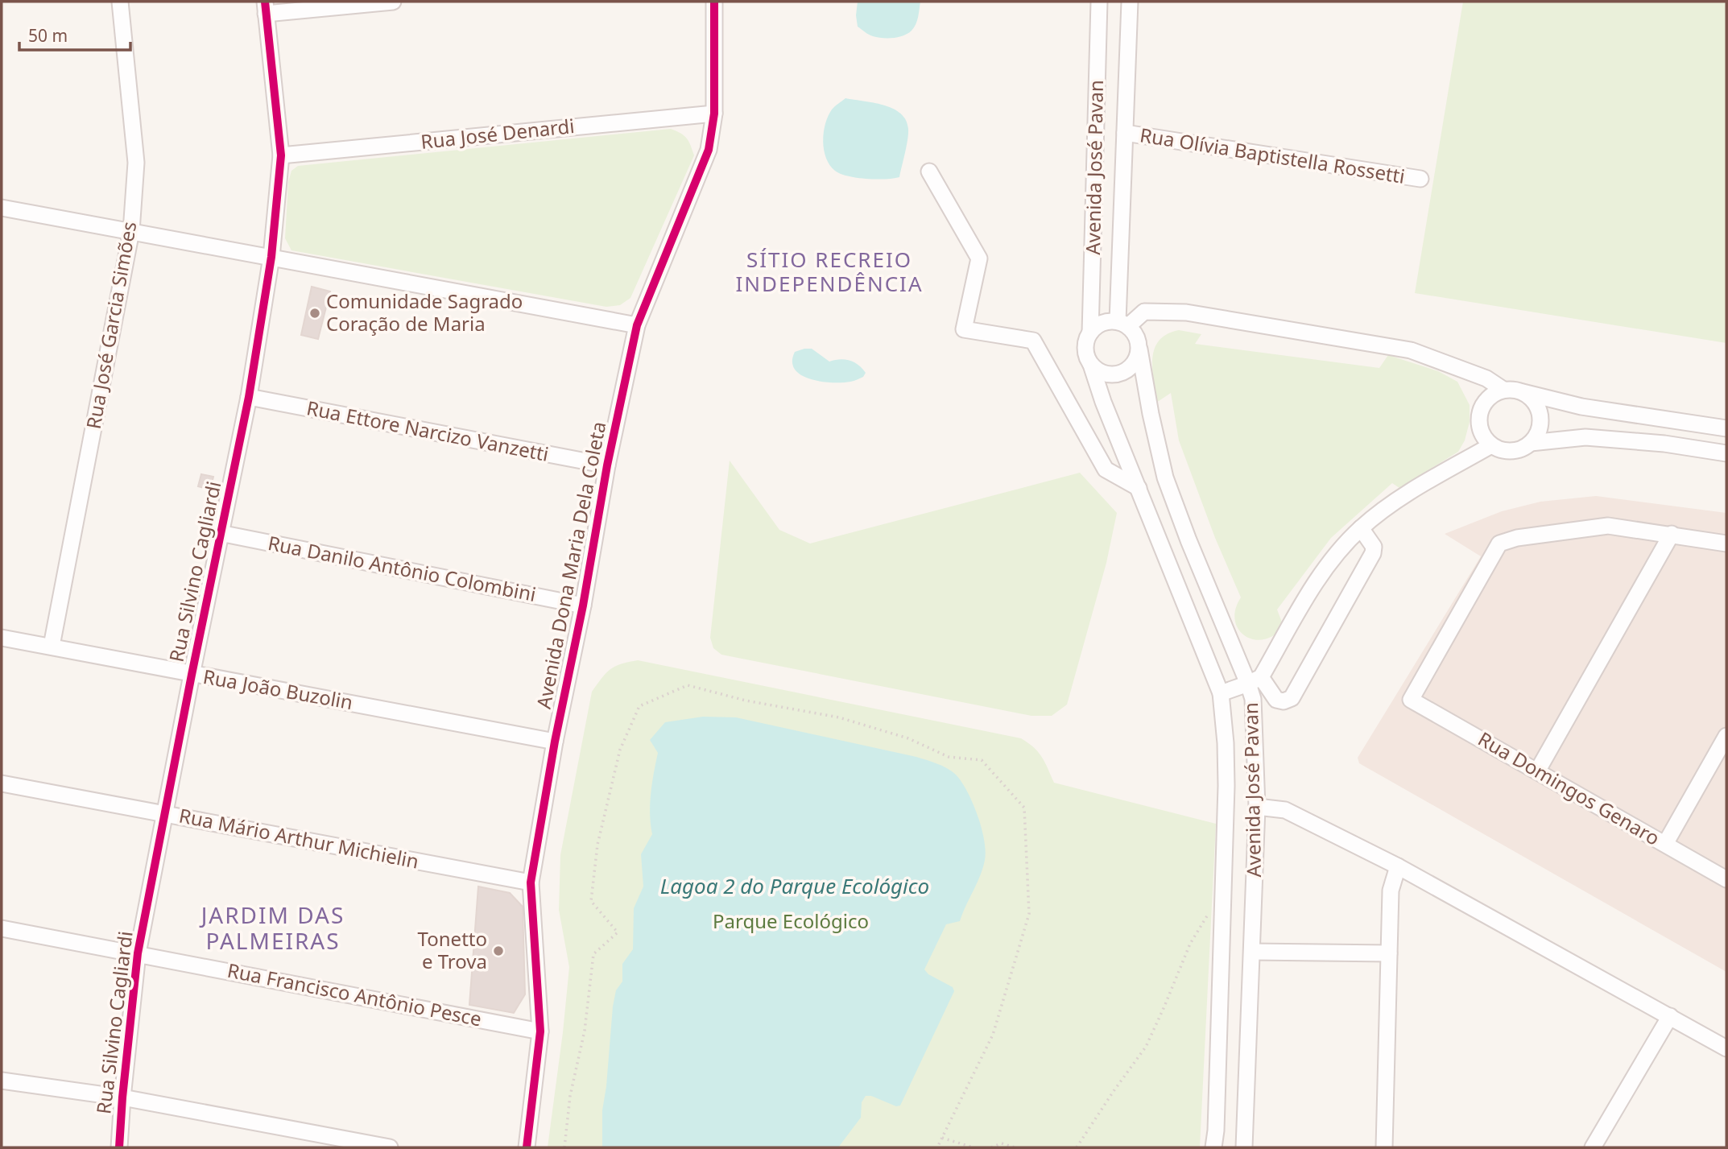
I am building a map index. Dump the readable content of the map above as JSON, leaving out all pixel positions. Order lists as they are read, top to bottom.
{
  "streets": {
    "street": [
      "Rua José Denardi",
      "Rua Olívia Baptistella Rossetti",
      "Avenida José Pavan",
      "Rua José Garcia Simões",
      "Rua Ettore Narcizo Vanzetti",
      "Avenida Dona Maria Dela Coleta",
      "Rua Danilo Antônio Colombini",
      "Rua Silvino Cagliardi",
      "Rua João Buzolin",
      "Rua Domingos Genaro",
      "Rua Mário Arthur Michielin",
      "Rua Francisco Antônio Pesce"
    ]
  },
  "crossings": [
    ["Rua José Denardi", "Avenida Dona Maria Dela Coleta"],
    ["Rua José Denardi", "Rua Silvino Cagliardi"],
    ["Rua Olívia Baptistella Rossetti", "Avenida José Pavan"],
    ["Rua José Garcia Simões", "Rua João Buzolin"],
    ["Rua Ettore Narcizo Vanzetti", "Avenida Dona Maria Dela Coleta"],
    ["Rua Ettore Narcizo Vanzetti", "Rua Silvino Cagliardi"],
    ["Avenida Dona Maria Dela Coleta", "Rua Danilo Antônio Colombini"],
    ["Avenida Dona Maria Dela Coleta", "Rua João Buzolin"],
    ["Avenida Dona Maria Dela Coleta", "Rua Mário Arthur Michielin"],
    ["Avenida Dona Maria Dela Coleta", "Rua Francisco Antônio Pesce"],
    ["Rua Danilo Antônio Colombini", "Rua Silvino Cagliardi"],
    ["Rua Silvino Cagliardi", "Rua João Buzolin"],
    ["Rua Silvino Cagliardi", "Rua Mário Arthur Michielin"],
    ["Rua Silvino Cagliardi", "Rua Francisco Antônio Pesce"]
  ],
  "districts": ["SÍTIO RECREIO INDEPENDÊNCIA", "JARDIM DAS PALMEIRAS"],
  "water": ["Lagoa 2 do Parque Ecológico"],
  "parks": ["Parque Ecológico"],
  "places": ["Comunidade Sagrado Coração de Maria", "Tonetto e Trova"],
  "scale_bar": "50 m"
}
